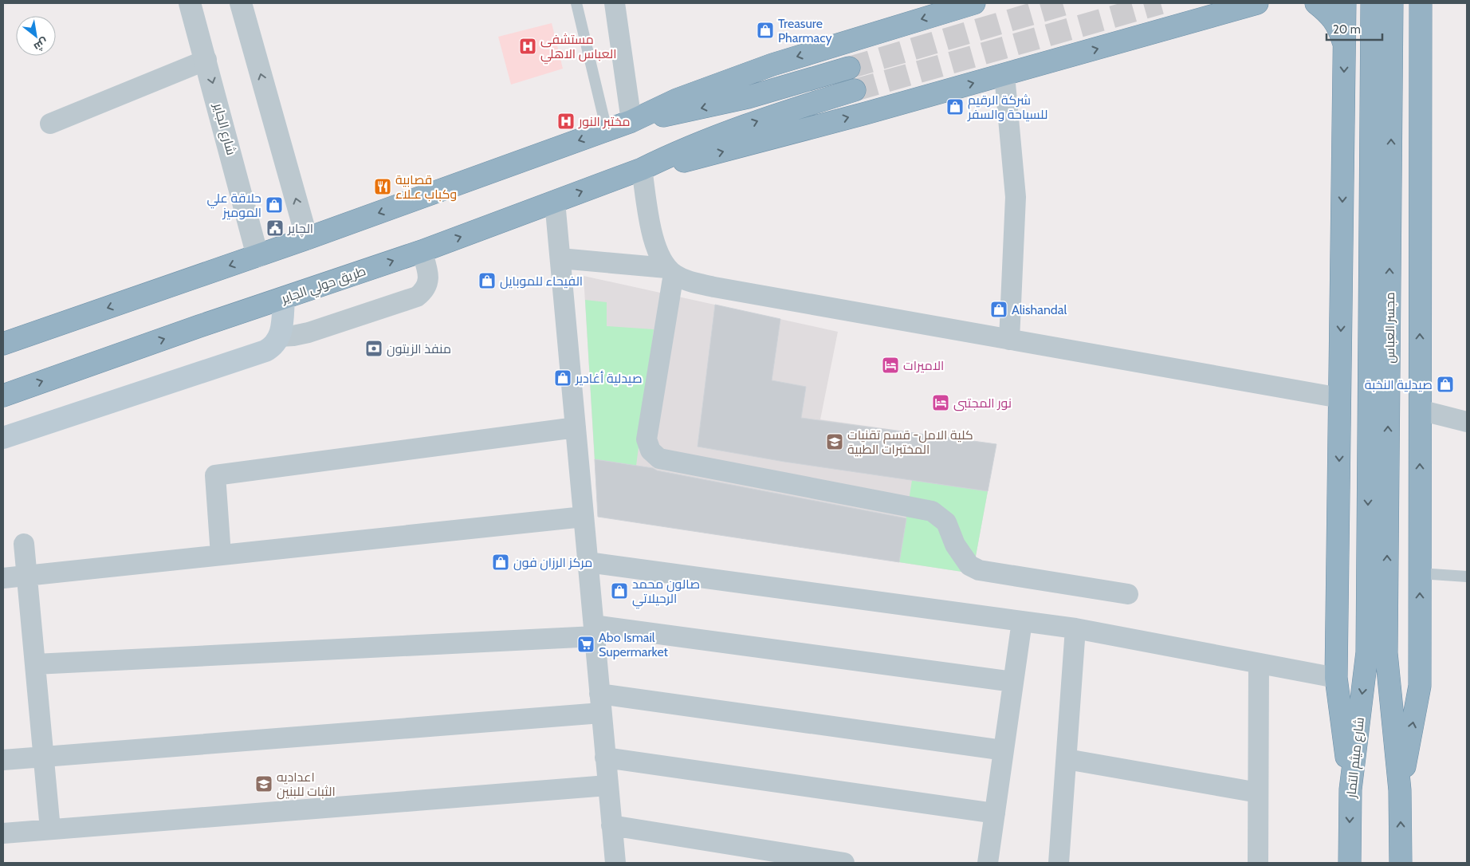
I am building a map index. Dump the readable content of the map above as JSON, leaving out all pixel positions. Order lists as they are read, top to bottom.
{
  "streets": {
    "highway": ["طريق حولي الجاير", "مجسر العباس", "شارع ميثم التمار"],
    "street": ["شارع الجاير"]
  },
  "crossings": [
    ["مجسر العباس", "شارع ميثم التمار"]
  ],
  "places": {
    "shop": [
      "Treasure Pharmacy",
      "شركة الرقيم للسياحة والسفر",
      "حلاقة علي الموميز",
      "الفيحاء للموبايل",
      "Alishandal",
      "صيدلية أغادير",
      "صيدلية النخبة",
      "مركز الرزان فون",
      "صالون محمد الرحيلاتي"
    ],
    "hospital": ["مستشفى العباس الاهلي", "مختبر النور"],
    "restaurant": ["قصابية وكباب عـلاء"],
    "public building": ["الچاير"],
    "bank": ["منفذ الزيتون"],
    "hotel": ["الاميرات", "نور المجتبى"],
    "school or university": ["كلية الامل- قسم تقنيات المختبرات الطبية", "اعداديه الثبات للبنين"],
    "supermarket": ["Abo Ismail Supermarket"]
  },
  "scale_bar": "20 m",
  "north": "bottom right"
}
